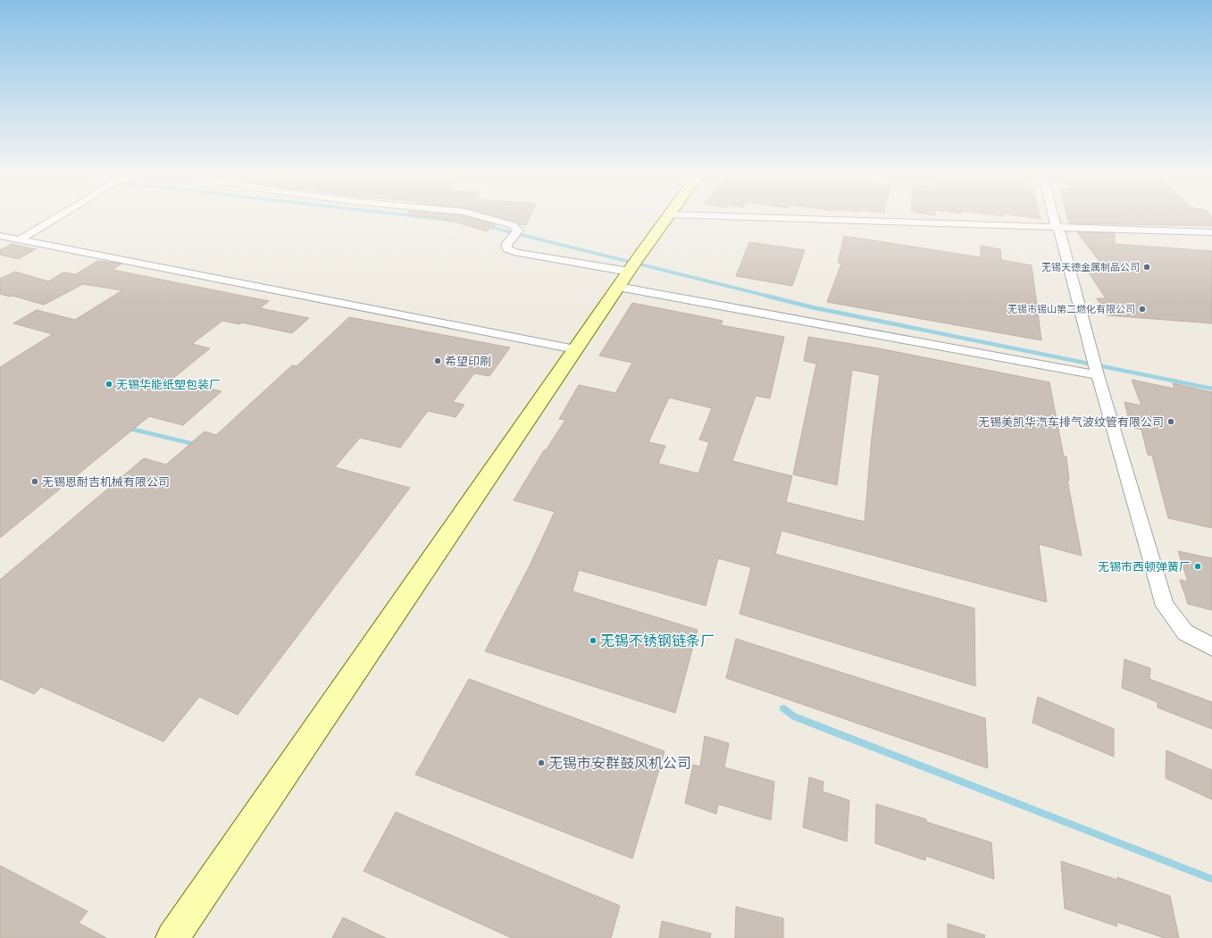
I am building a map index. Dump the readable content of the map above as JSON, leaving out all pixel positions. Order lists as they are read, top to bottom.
{
  "places": [
    "无锡天德金属制品公司",
    "无锡市锡山第二燃化有限公司",
    "希望印刷",
    "无锡华能纸塑包装厂",
    "无锡美凯华汽车排气波纹管有限公司",
    "无锡恩耐吉机械有限公司",
    "无锡市西顿弹簧厂",
    "无锡不锈钢链条厂",
    "无锡市安群鼓风机公司"
  ]
}
